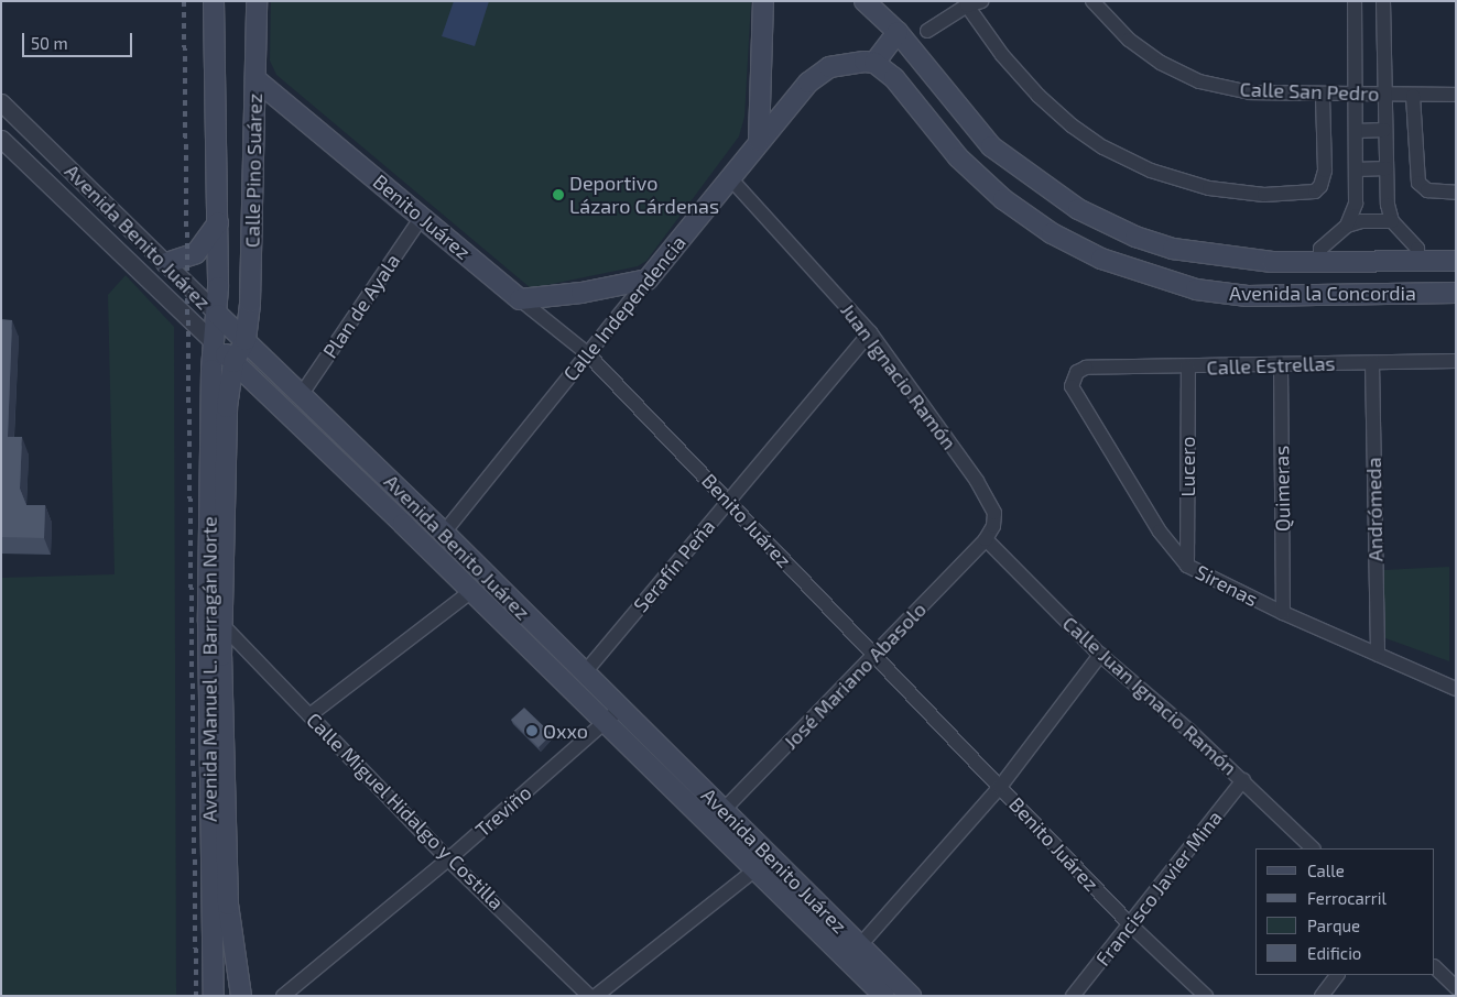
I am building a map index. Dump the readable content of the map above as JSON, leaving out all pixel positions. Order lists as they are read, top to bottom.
{
  "streets": {
    "main road": [
      "Calle Pino Suárez",
      "Benito Juárez",
      "Avenida Benito Juárez",
      "Avenida la Concordia",
      "Calle Independencia",
      "Avenida Manuel L. Barragán Norte"
    ],
    "street": [
      "Calle San Pedro",
      "Plan de Ayala",
      "Calle Estrellas",
      "Juan Ignacio Ramón",
      "Lucero",
      "Quimeras",
      "Andrómeda",
      "Serafín Peña",
      "Sirenas",
      "José Mariano Abasolo",
      "Calle Juan Ignacio Ramón",
      "Calle Miguel Hidalgo y Costilla",
      "Treviño",
      "Francisco Javier Mina"
    ]
  },
  "crossings": [
    ["Calle Pino Suárez", "Benito Juárez"],
    ["Calle Pino Suárez", "Avenida Benito Juárez"],
    ["Calle Pino Suárez", "Avenida Manuel L. Barragán Norte"],
    ["Benito Juárez", "Plan de Ayala"],
    ["Benito Juárez", "Calle Independencia"],
    ["Benito Juárez", "Serafín Peña"],
    ["Benito Juárez", "José Mariano Abasolo"],
    ["Benito Juárez", "Francisco Javier Mina"],
    ["Avenida Benito Juárez", "Plan de Ayala"],
    ["Avenida Benito Juárez", "Calle Independencia"],
    ["Avenida Benito Juárez", "Serafín Peña"],
    ["Avenida Benito Juárez", "Avenida Manuel L. Barragán Norte"],
    ["Avenida Benito Juárez", "José Mariano Abasolo"],
    ["Avenida Benito Juárez", "Treviño"],
    ["Avenida la Concordia", "Calle Independencia"],
    ["Calle Independencia", "Juan Ignacio Ramón"],
    ["Calle Estrellas", "Lucero"],
    ["Calle Estrellas", "Quimeras"],
    ["Calle Estrellas", "Andrómeda"],
    ["Calle Estrellas", "Sirenas"],
    ["Juan Ignacio Ramón", "Serafín Peña"],
    ["Juan Ignacio Ramón", "José Mariano Abasolo"],
    ["Juan Ignacio Ramón", "Calle Juan Ignacio Ramón"],
    ["Lucero", "Sirenas"],
    ["Quimeras", "Sirenas"],
    ["Andrómeda", "Sirenas"],
    ["Avenida Manuel L. Barragán Norte", "Calle Miguel Hidalgo y Costilla"],
    ["José Mariano Abasolo", "Calle Juan Ignacio Ramón"],
    ["Calle Juan Ignacio Ramón", "Francisco Javier Mina"],
    ["Calle Miguel Hidalgo y Costilla", "Treviño"]
  ],
  "places": ["Deportivo Lázaro Cárdenas", "Oxxo"],
  "legend": [
    "Calle",
    "Ferrocarril",
    "Parque",
    "Edificio"
  ],
  "scale_bar": "50 m"
}
